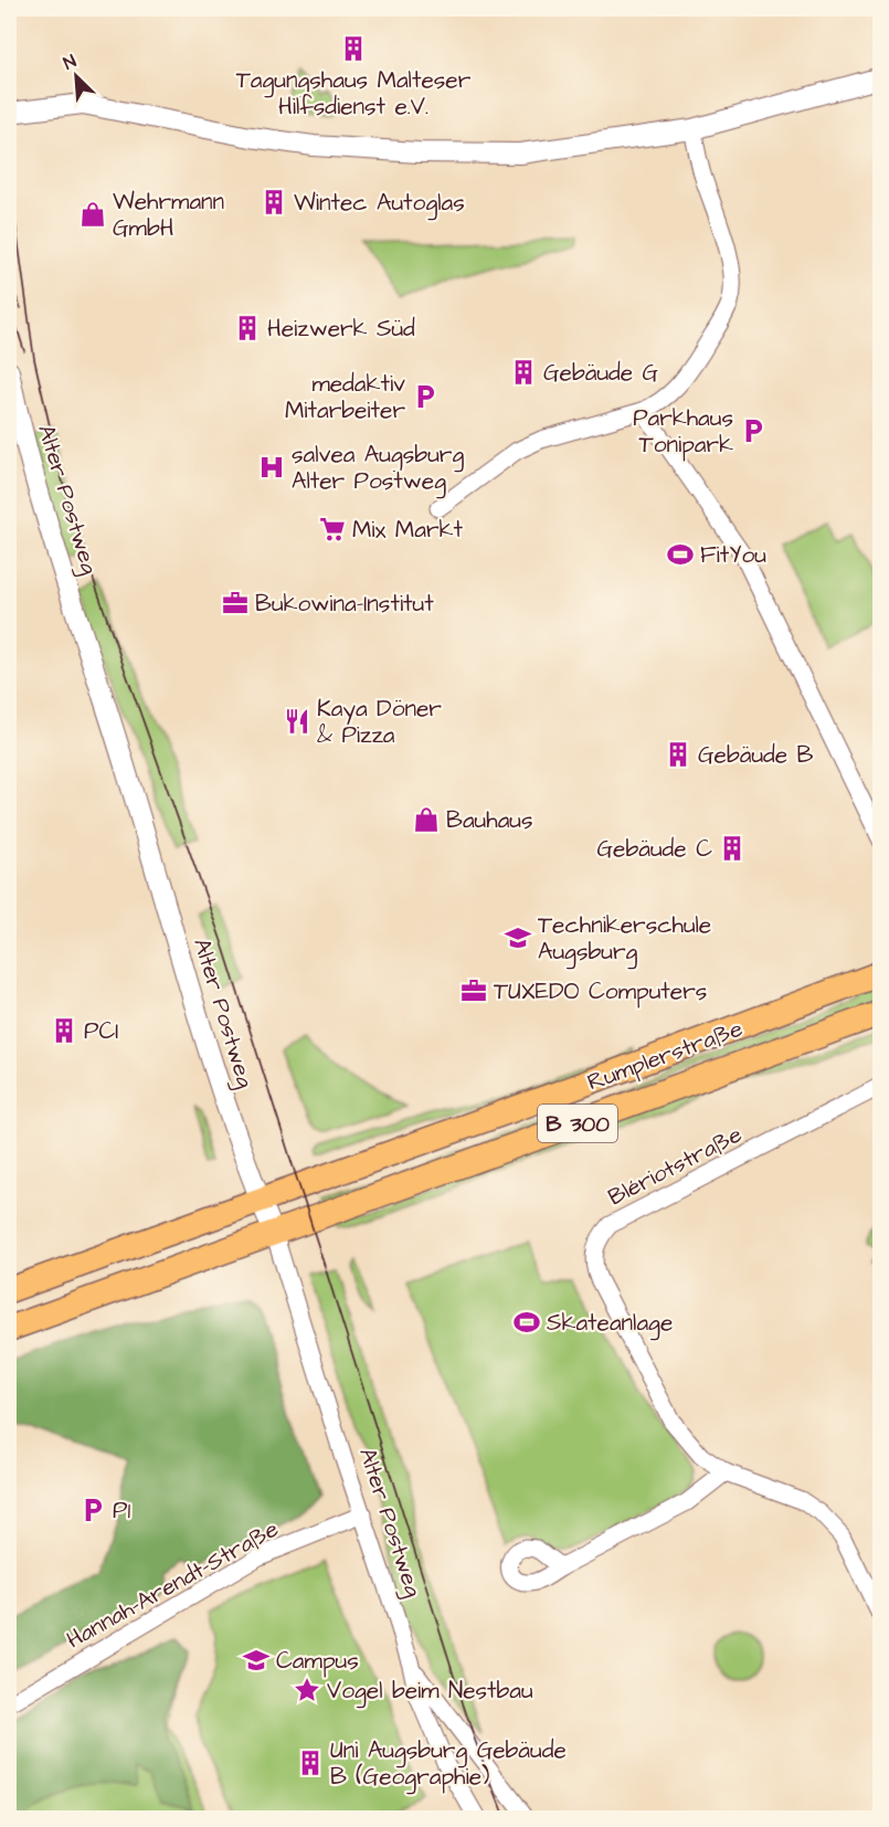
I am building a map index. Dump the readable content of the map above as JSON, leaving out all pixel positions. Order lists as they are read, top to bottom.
{
  "streets": {
    "main road": ["Rumplerstraße", "B 300"],
    "street": ["Alter Postweg", "Blériotstraße", "Hannah-Arendt-Straße"]
  },
  "crossings": [
    ["Alter Postweg", "Rumplerstraße"],
    ["Alter Postweg", "B 300"],
    ["Alter Postweg", "Hannah-Arendt-Straße"],
    ["Rumplerstraße", "B 300"]
  ],
  "places": {
    "building": [
      "Tagungshaus Malteser Hilfsdienst e.V.",
      "Wintec Autoglas",
      "Heizwerk Süd",
      "Gebäude G",
      "Gebäude B",
      "Gebäude C",
      "PCI",
      "Uni Augsburg Gebäude B (Geographie)"
    ],
    "shop": ["Wehrmann GmbH", "Bauhaus"],
    "parking": ["medaktiv Mitarbeiter", "Parkhaus Tonipark", "P1"],
    "hospital": ["salvea Augsburg Alter Postweg"],
    "supermarket": ["Mix Markt"],
    "sports": ["FitYou", "Skateanlage"],
    "office": ["Bukowina-Institut", "TUXEDO Computers"],
    "restaurant": ["Kaya Döner & Pizza"],
    "school or university": ["Technikerschule Augsburg", "Campus"],
    "place": ["Vogel beim Nestbau"]
  },
  "north": "top left"
}
